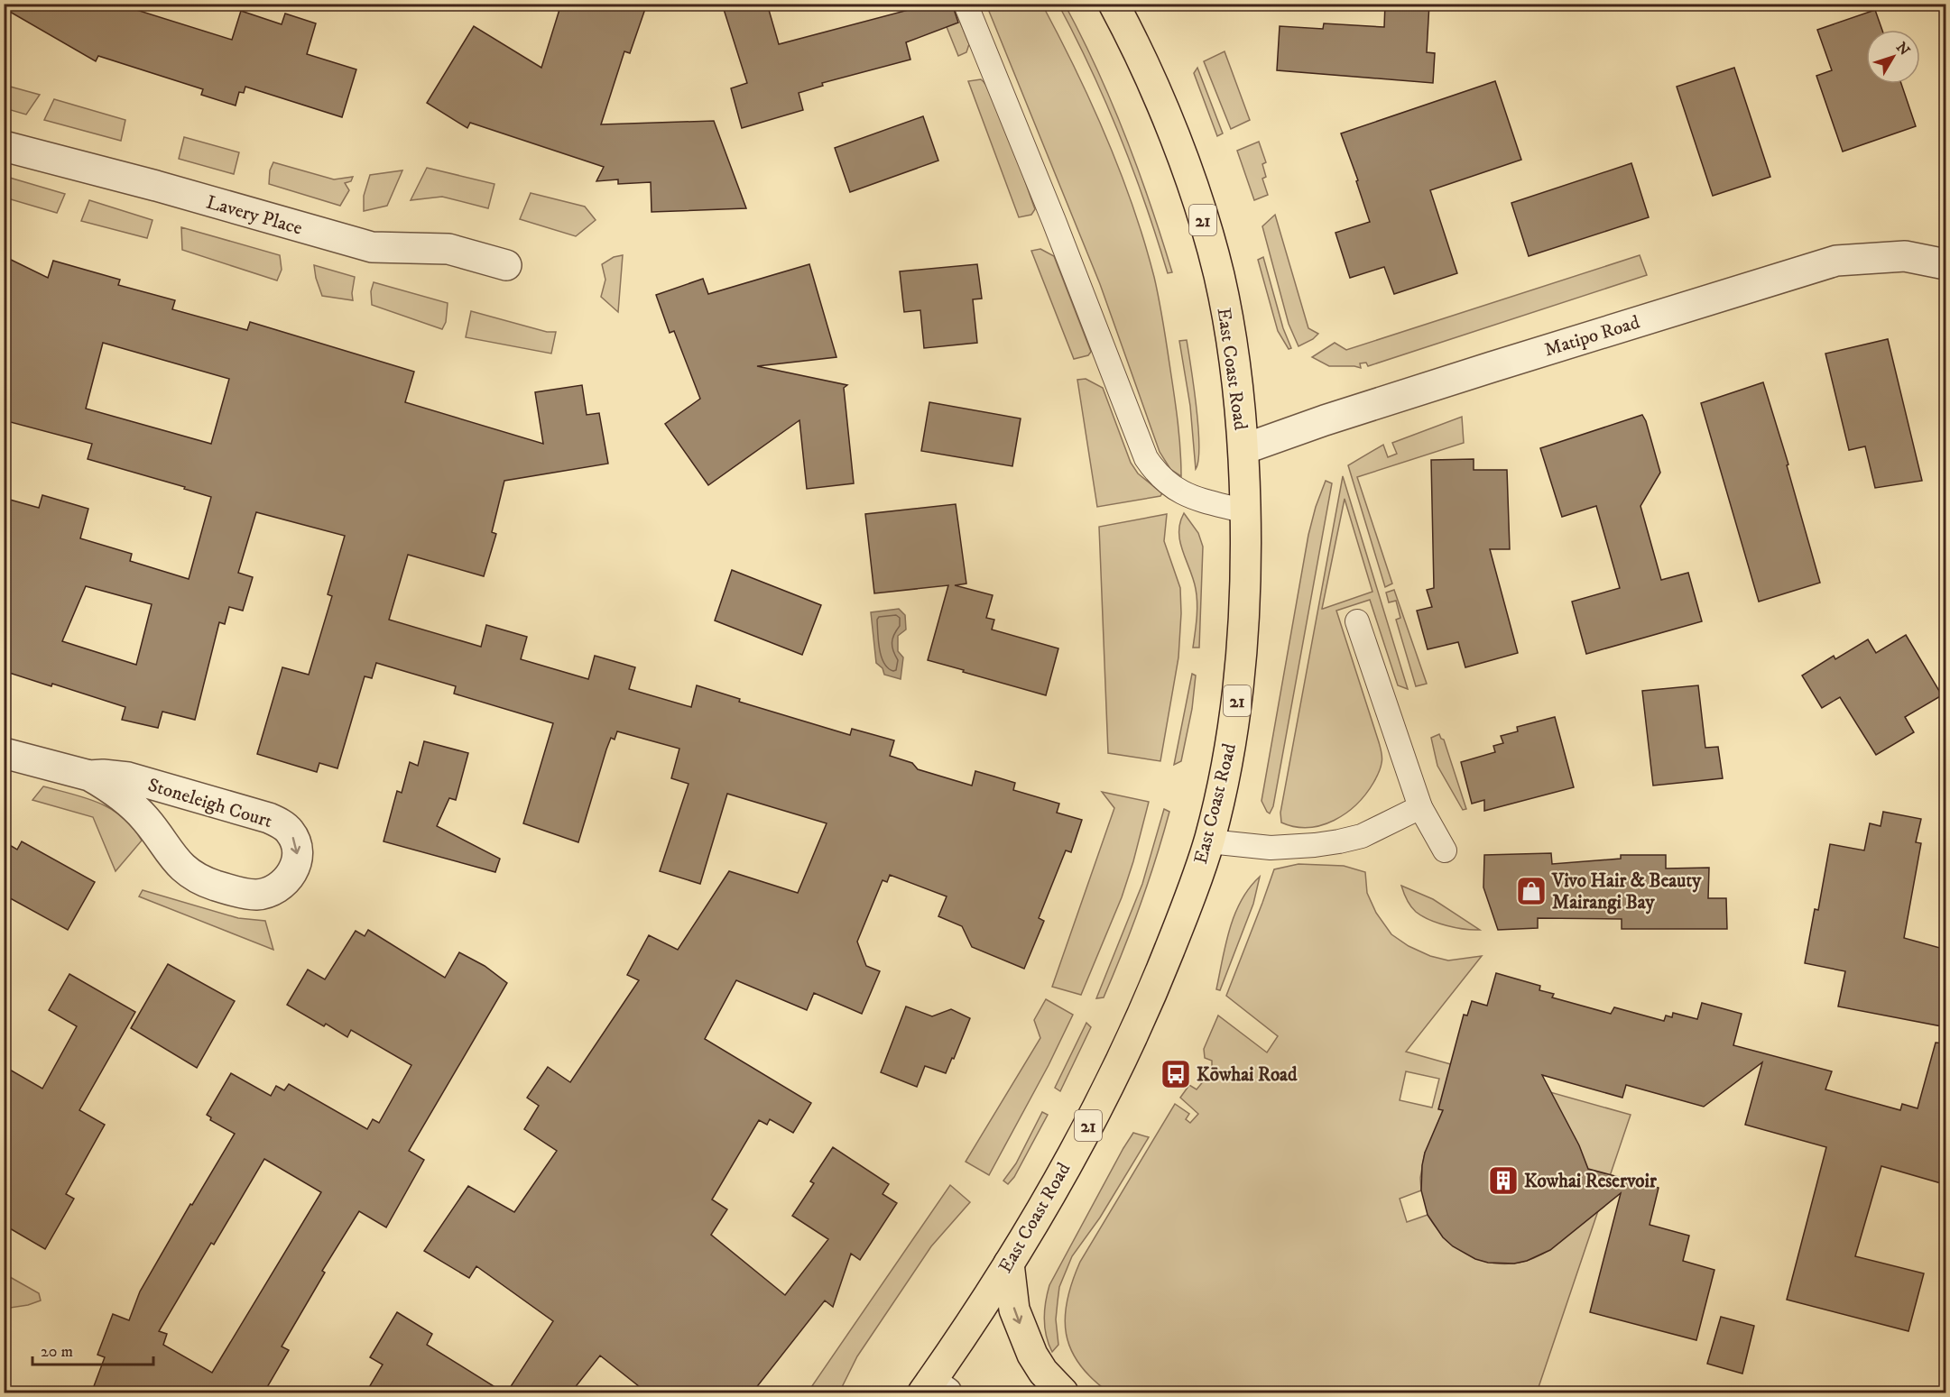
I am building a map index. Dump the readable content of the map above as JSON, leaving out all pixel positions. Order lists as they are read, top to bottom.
{
  "streets": {
    "main road": ["21", "East Coast Road"],
    "street": ["Lavery Place", "Matipo Road", "Stoneleigh Court"]
  },
  "crossings": [
    ["Matipo Road", "East Coast Road"]
  ],
  "places": {
    "shop": ["Vivo Hair & Beauty Mairangi Bay"],
    "bus stop": ["Kōwhai Road"],
    "building": ["Kowhai Reservoir"]
  },
  "scale_bar": "20 m",
  "north": "top right"
}
